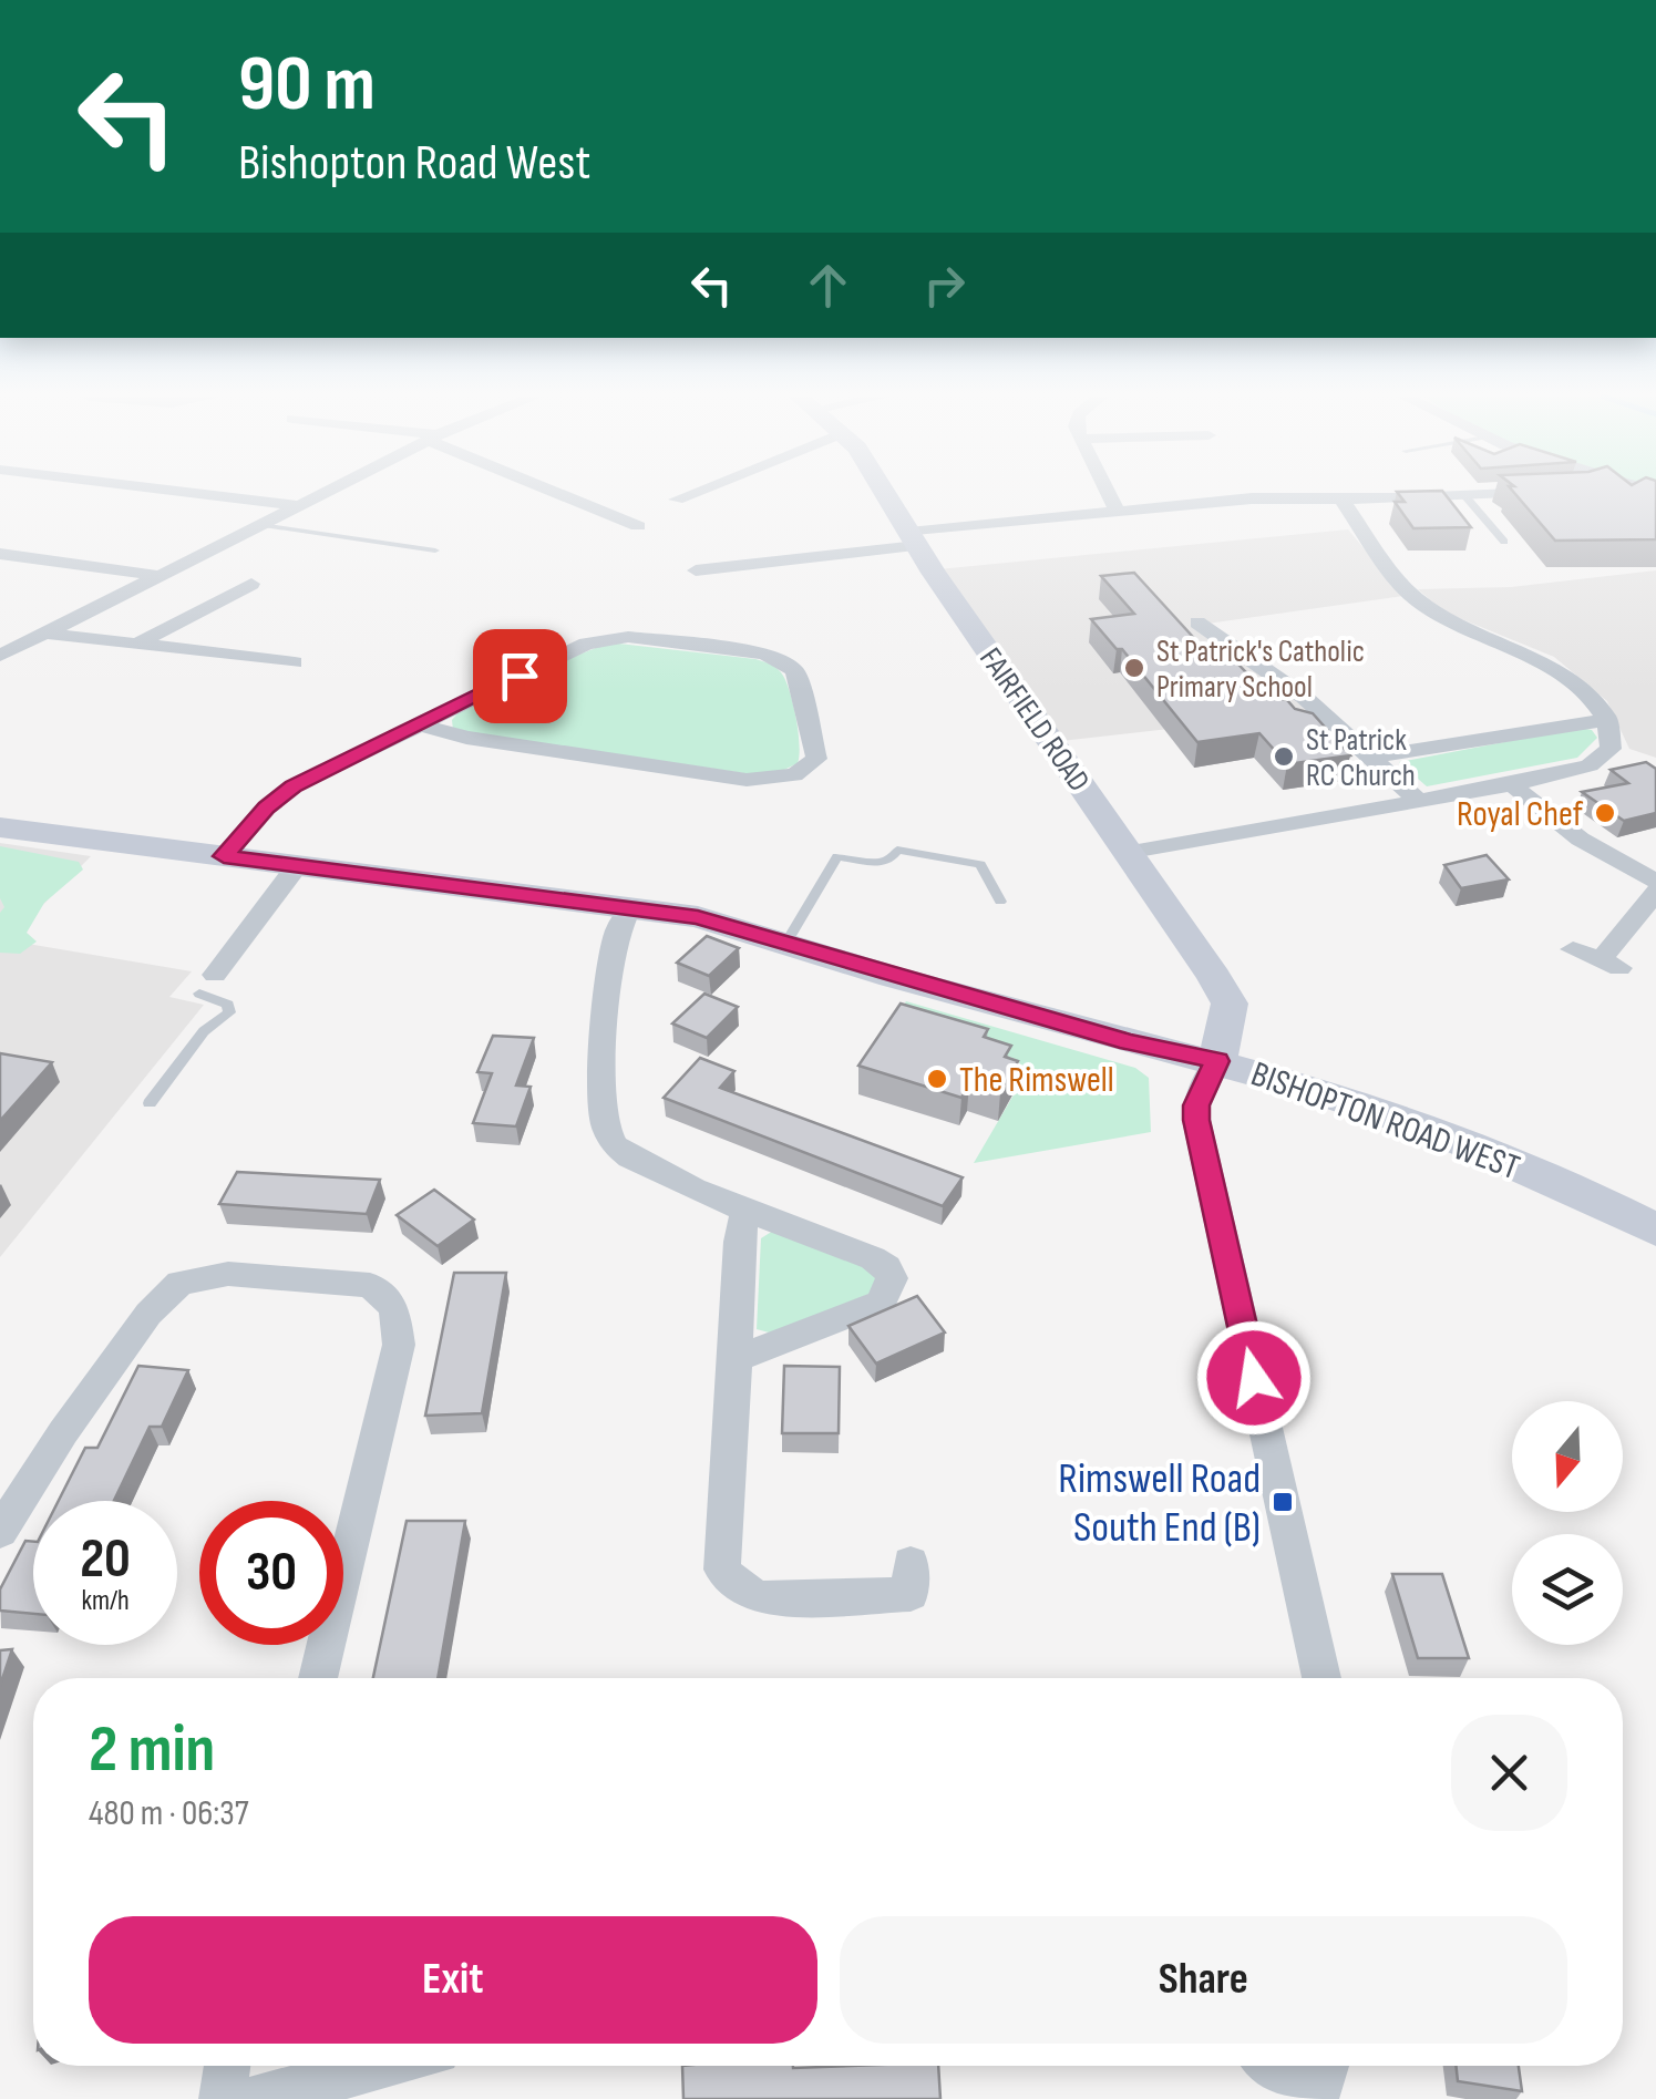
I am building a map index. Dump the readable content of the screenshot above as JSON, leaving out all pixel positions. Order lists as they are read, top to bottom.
{
  "streets": {
    "street": ["FAIRFIELD ROAD", "BISHOPTON ROAD WEST"]
  },
  "crossings": [
    ["FAIRFIELD ROAD", "BISHOPTON ROAD WEST"]
  ],
  "places": {
    "other": [
      "St Patrick's Catholic Primary School",
      "St Patrick RC Church",
      "Royal Chef",
      "The Rimswell"
    ],
    "transit": ["Rimswell Road South End (B)"]
  },
  "north": "bottom",
  "page": {
    "turn": ["90 m", "Bishopton Road West"],
    "speed": "20 km/h",
    "limit": "30",
    "heading": ["2 min", "480 m · 06:37"],
    "buttons": ["Exit", "Share"]
  }
}
